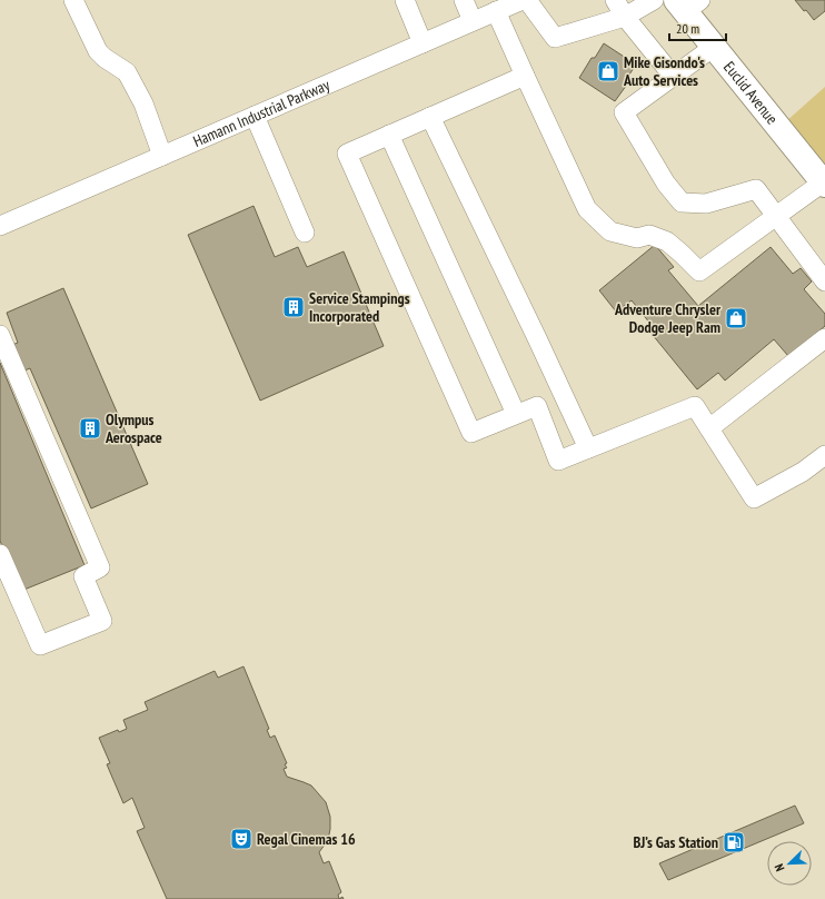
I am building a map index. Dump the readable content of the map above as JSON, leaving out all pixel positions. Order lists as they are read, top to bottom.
{
  "streets": {
    "main road": ["Euclid Avenue"],
    "street": ["Hamann Industrial Parkway"]
  },
  "places": {
    "shop": ["Mike Gisondo's Auto Services", "Adventure Chrysler Dodge Jeep Ram"],
    "building": ["Service Stampings Incorporated", "Olympus Aerospace"],
    "theatre": ["Regal Cinemas 16"],
    "fuel station": ["BJ’s Gas Station"]
  },
  "scale_bar": "20 m",
  "north": "bottom left"
}
